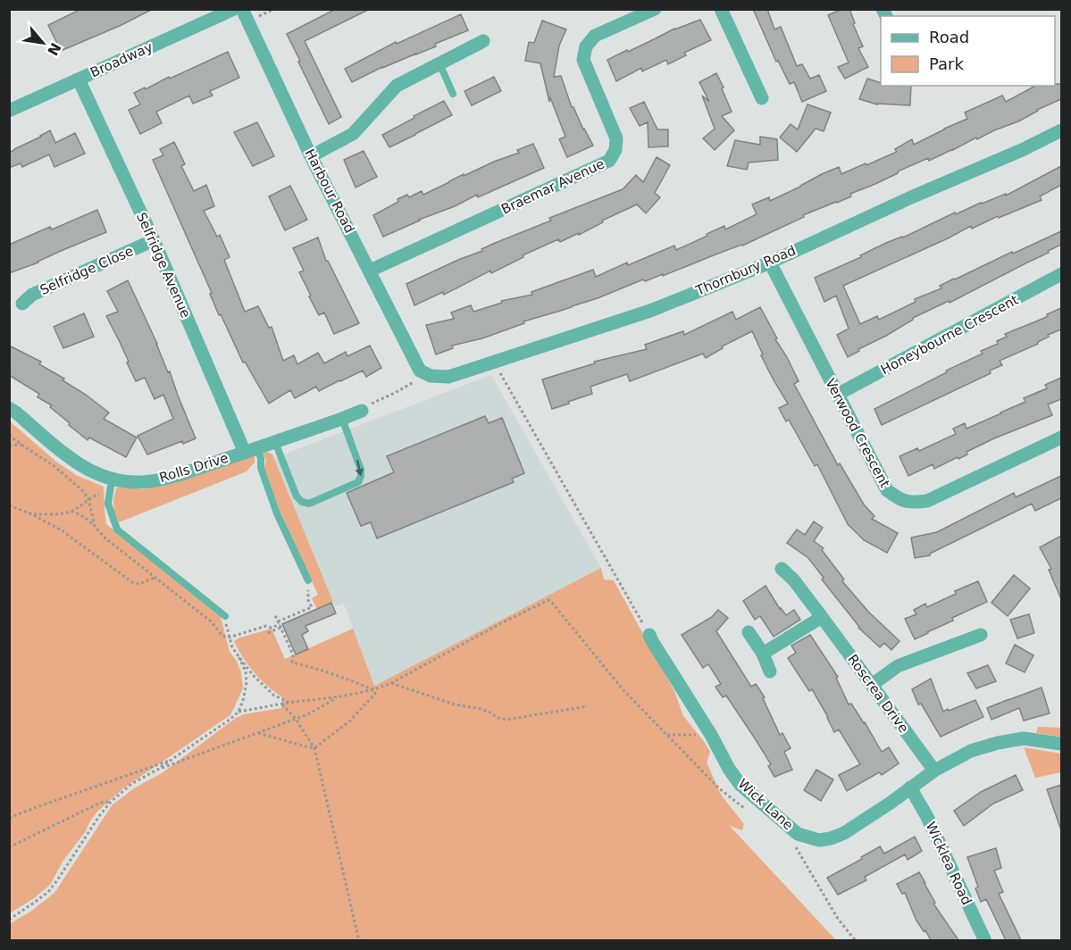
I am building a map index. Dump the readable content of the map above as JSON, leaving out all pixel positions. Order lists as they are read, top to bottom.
{
  "streets": {
    "street": [
      "Broadway",
      "Braemar Avenue",
      "Harbour Road",
      "Selfridge Avenue",
      "Selfridge Close",
      "Thornbury Road",
      "Honeybourne Crescent",
      "Verwood Crescent",
      "Rolls Drive",
      "Roscrea Drive",
      "Wick Lane",
      "Wicklea Road"
    ]
  },
  "crossings": [
    ["Broadway", "Selfridge Avenue"],
    ["Braemar Avenue", "Harbour Road"],
    ["Harbour Road", "Thornbury Road"],
    ["Selfridge Avenue", "Selfridge Close"],
    ["Selfridge Avenue", "Rolls Drive"],
    ["Thornbury Road", "Verwood Crescent"],
    ["Honeybourne Crescent", "Verwood Crescent"],
    ["Roscrea Drive", "Wick Lane"],
    ["Wick Lane", "Wicklea Road"]
  ],
  "legend": ["Road", "Park"],
  "north": "bottom right"
}
